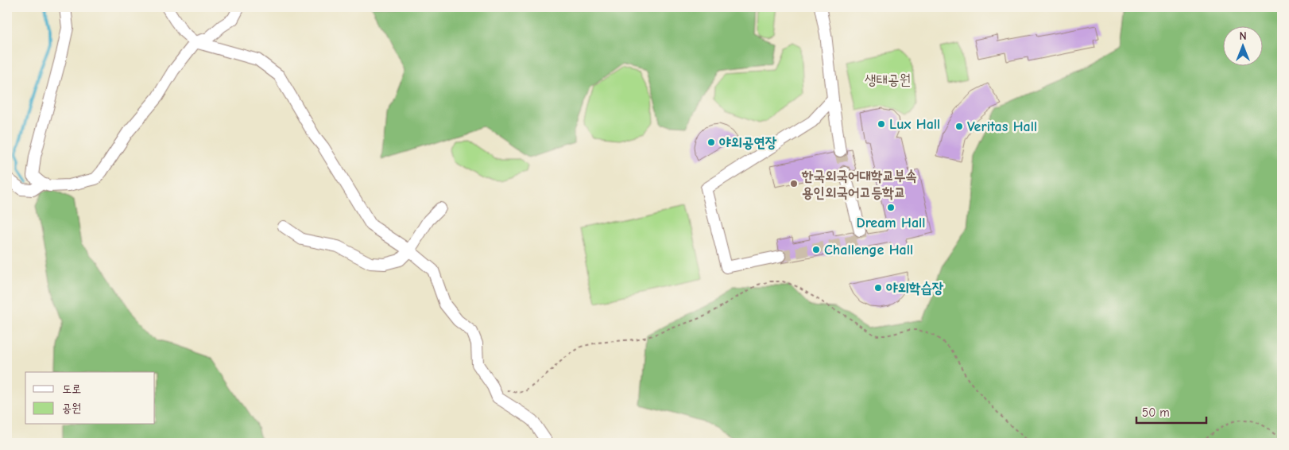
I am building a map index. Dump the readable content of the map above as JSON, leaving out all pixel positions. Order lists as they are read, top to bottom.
{
  "parks": ["생태공원"],
  "places": [
    "Lux Hall",
    "Veritas Hall",
    "야외공연장",
    "한국외국어대학교부속 용인외국어고등학교",
    "Dream Hall",
    "Challenge Hall",
    "야외학습장"
  ],
  "legend": ["도로", "공원"],
  "scale_bar": "50 m",
  "north": "top"
}
